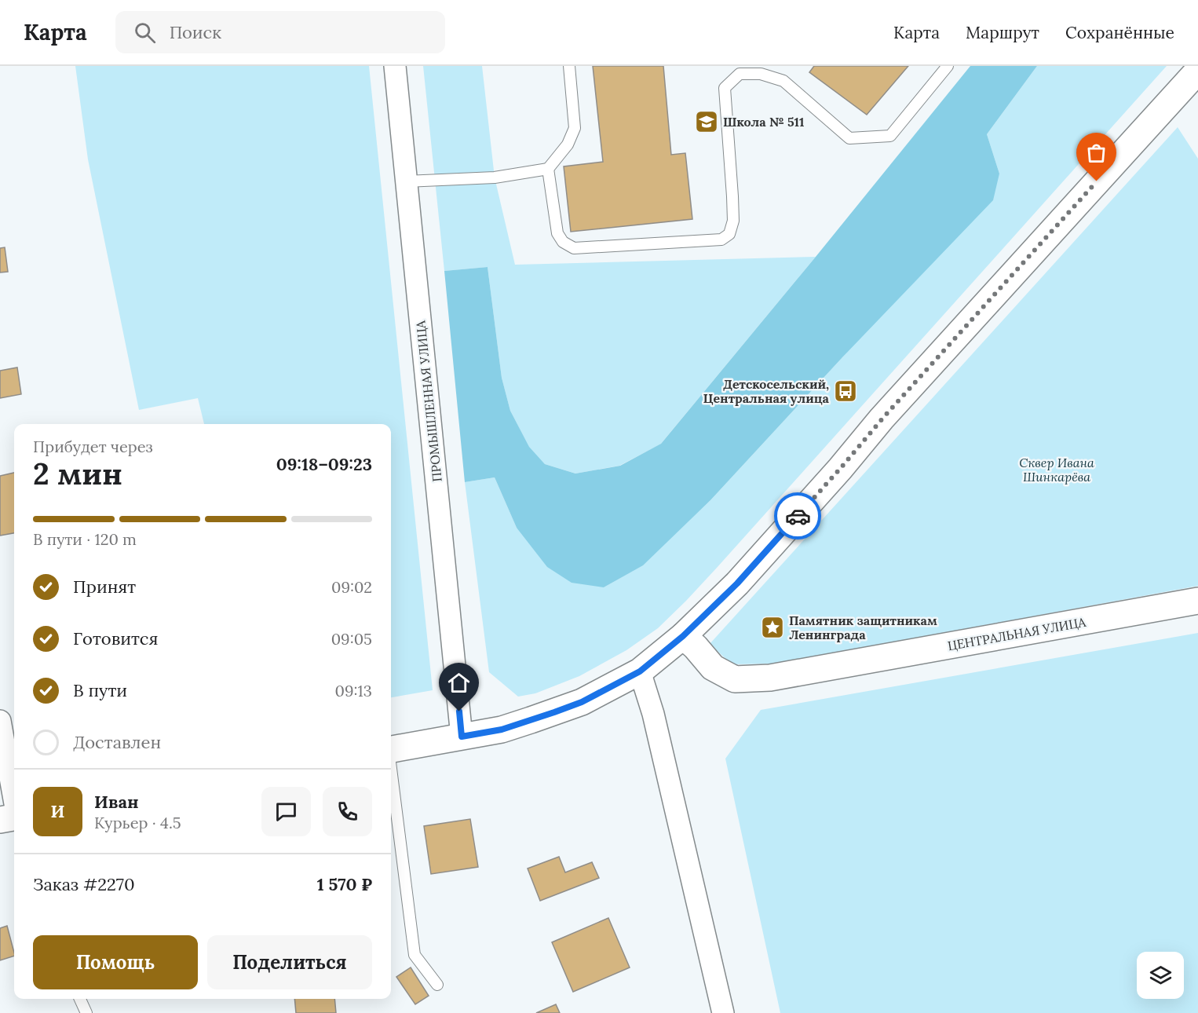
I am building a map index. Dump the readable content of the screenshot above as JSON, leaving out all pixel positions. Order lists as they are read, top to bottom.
{
  "streets": {
    "main road": ["ЦЕНТРАЛЬНАЯ УЛИЦА"],
    "street": ["ПРОМЫШЛЕННАЯ УЛИЦА"]
  },
  "parks": ["Сквер Ивана Шинкарёва"],
  "places": {
    "school or university": ["Школа № 511"],
    "bus stop": ["Детскосельский, Центральная улица"],
    "place": ["Памятник защитникам Ленинграда"]
  },
  "page": {
    "header": "Карта",
    "search": "Поиск",
    "nav": ["Карта", "Маршрут", "Сохранённые"],
    "heading": ["2 мин", "Прибудет через", "09:18–09:23"],
    "panel": [
      "Иван",
      "Курьер · 4.5",
      "Заказ #2270",
      "1 570 ₽"
    ],
    "bar": "В пути · 120 m",
    "list": [
      ["Принят", "09:02"],
      ["Готовится", "09:05"],
      ["В пути", "09:13"],
      "Доставлен"
    ],
    "round": "И",
    "buttons": ["Помощь", "Поделиться"]
  }
}
